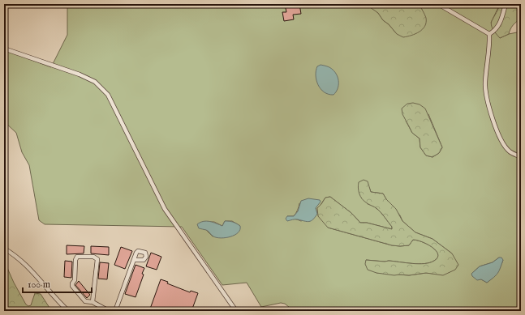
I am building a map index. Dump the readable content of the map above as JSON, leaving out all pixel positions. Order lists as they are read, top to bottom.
{
  "scale_bar": "100 m"
}
